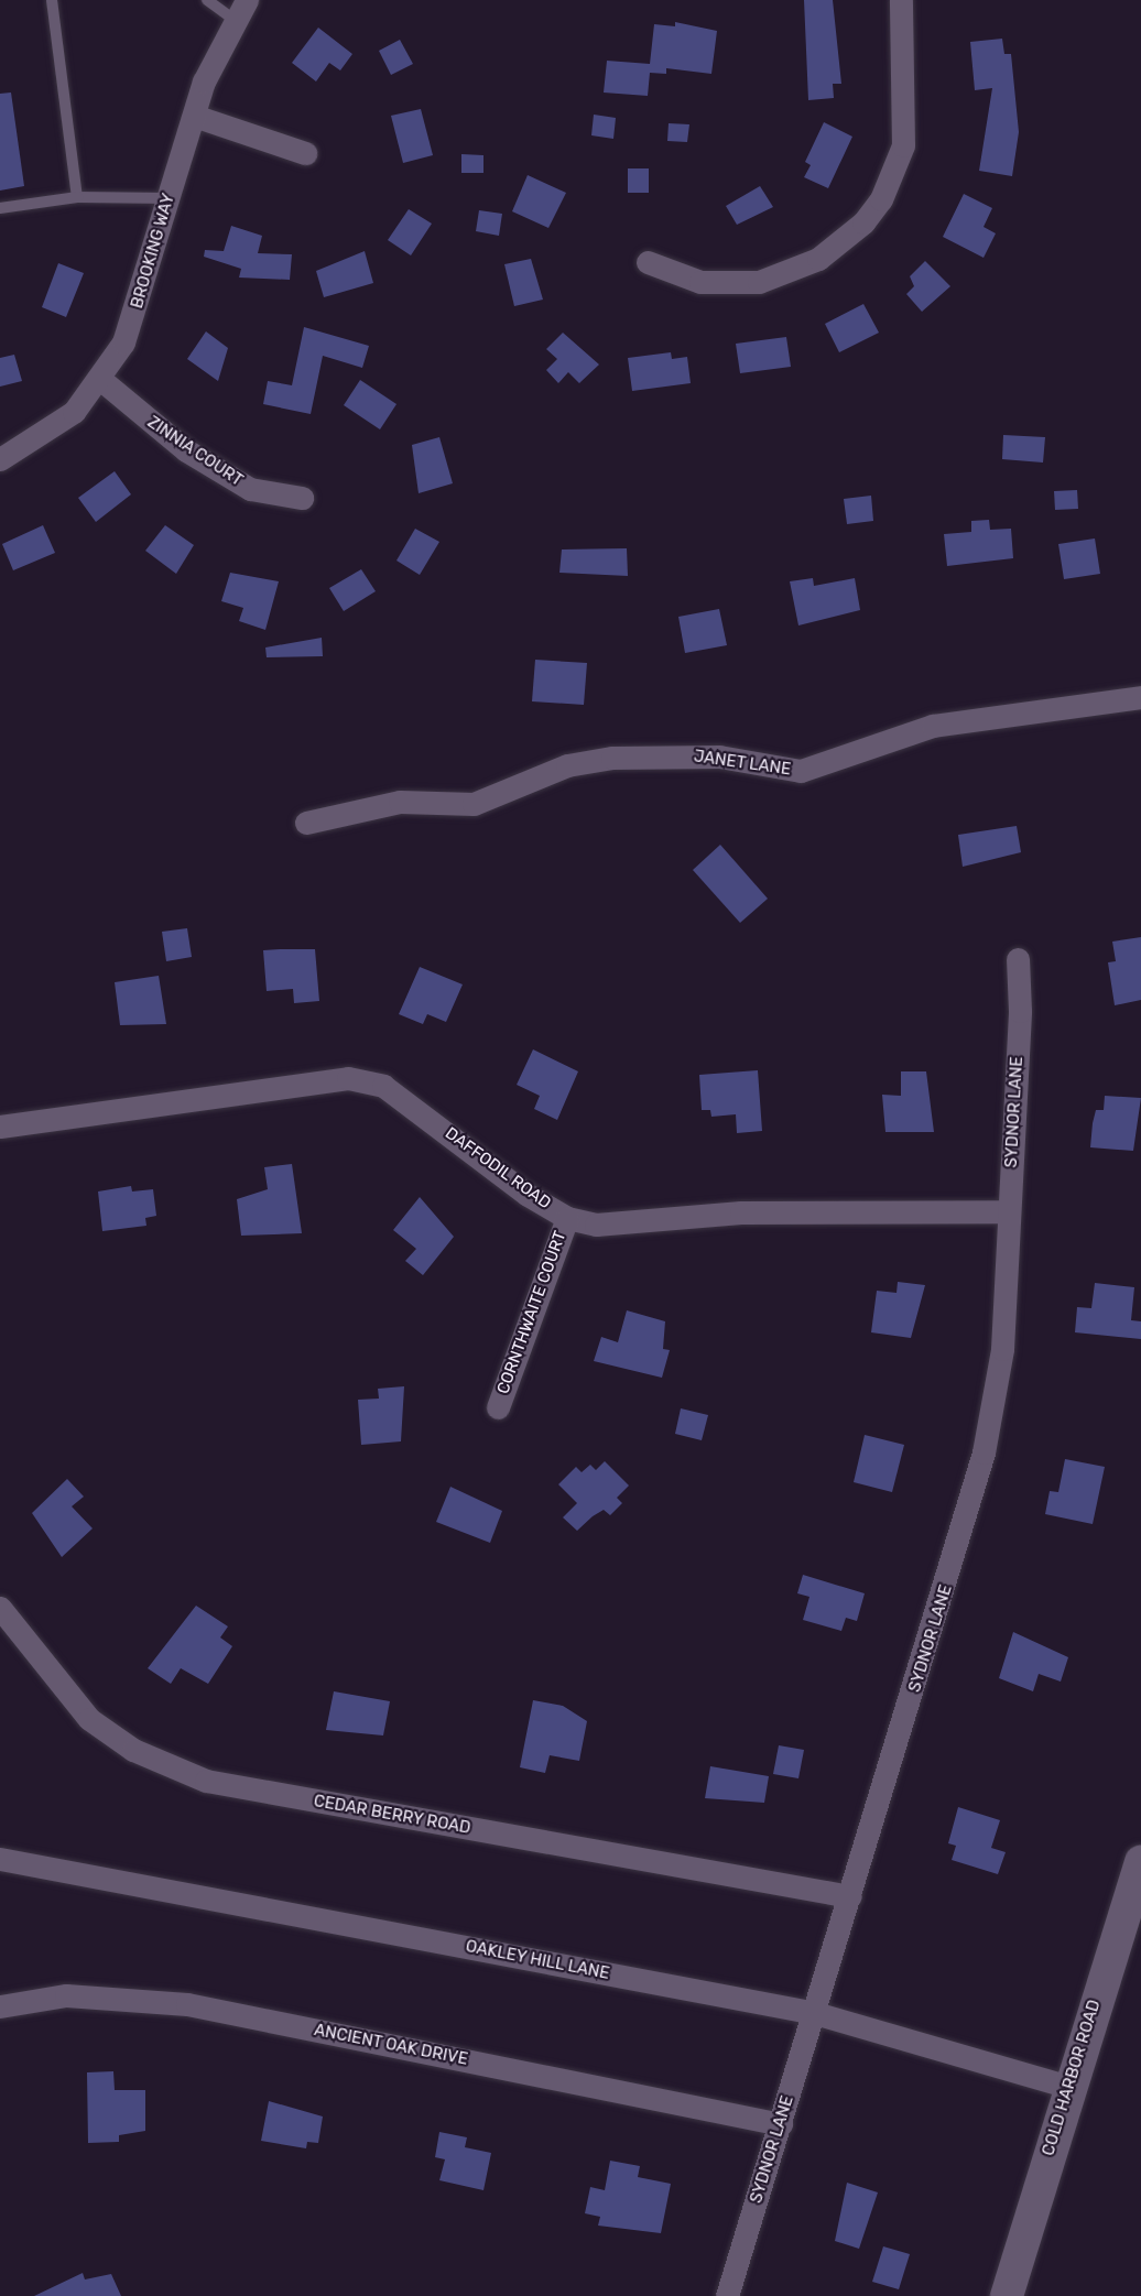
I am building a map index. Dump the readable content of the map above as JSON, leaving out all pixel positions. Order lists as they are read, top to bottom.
{
  "streets": {
    "main road": ["COLD HARBOR ROAD"],
    "street": [
      "BROOKING WAY",
      "ZINNIA COURT",
      "JANET LANE",
      "SYDNOR LANE",
      "DAFFODIL ROAD",
      "CORNTHWAITE COURT",
      "CEDAR BERRY ROAD",
      "OAKLEY HILL LANE",
      "ANCIENT OAK DRIVE"
    ]
  },
  "crossings": [
    ["BROOKING WAY", "ZINNIA COURT"],
    ["SYDNOR LANE", "DAFFODIL ROAD"],
    ["SYDNOR LANE", "CEDAR BERRY ROAD"],
    ["SYDNOR LANE", "OAKLEY HILL LANE"],
    ["SYDNOR LANE", "ANCIENT OAK DRIVE"],
    ["DAFFODIL ROAD", "CORNTHWAITE COURT"],
    ["OAKLEY HILL LANE", "COLD HARBOR ROAD"]
  ]
}
